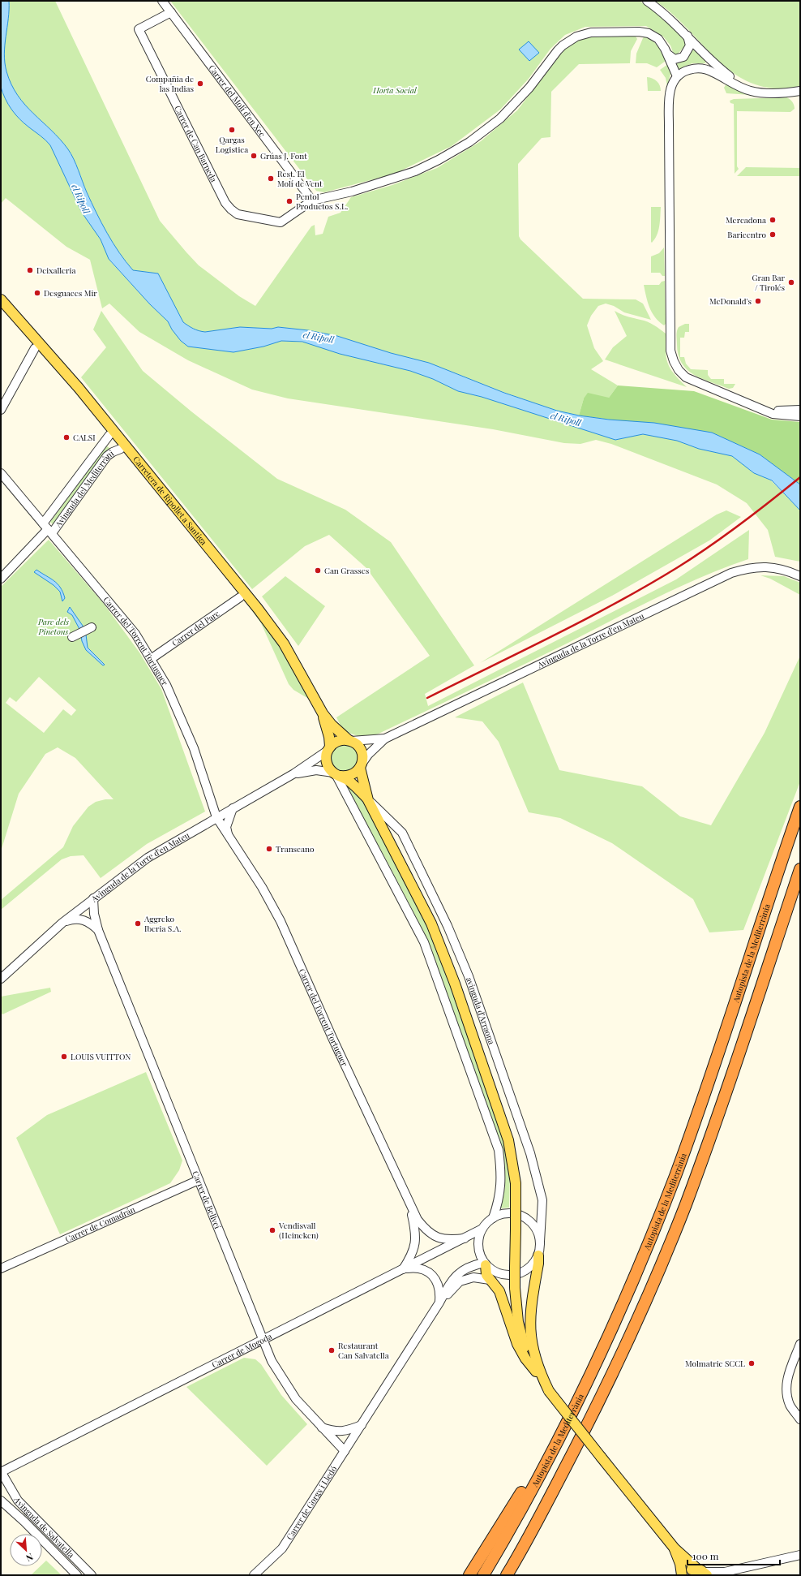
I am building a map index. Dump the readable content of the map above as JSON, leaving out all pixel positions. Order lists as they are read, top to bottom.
{
  "streets": {
    "highway": ["Autopista de la Mediterrània"],
    "main road": ["Carretera de Ripollet a Santiga"],
    "street": [
      "Carrer del Molí d'en Xec",
      "Carrer de Can Barneda",
      "Avinguda del Mediterràni",
      "Carrer del Parc",
      "Avinguda de la Torre d'en Mateu",
      "Carrer del Torrent Tortuguer",
      "avinguda d'Arraona",
      "Carrer de Bellveí",
      "Carrer de Comadrán",
      "Carrer de Mogoda",
      "Carrer de Gorgs i Lledó",
      "Avinguda de Salvatella"
    ]
  },
  "crossings": [
    ["Carrer del Molí d'en Xec", "Carrer de Can Barneda"],
    ["Avinguda del Mediterràni", "Carrer del Torrent Tortuguer"],
    ["Carrer del Parc", "Carrer del Torrent Tortuguer"],
    ["Avinguda de la Torre d'en Mateu", "Carrer del Torrent Tortuguer"],
    ["Avinguda de la Torre d'en Mateu", "Carrer de Bellveí"],
    ["Carrer del Torrent Tortuguer", "Carrer de Mogoda"],
    ["avinguda d'Arraona", "Carrer de Mogoda"],
    ["avinguda d'Arraona", "Carrer de Gorgs i Lledó"],
    ["Carrer de Bellveí", "Carrer de Comadrán"],
    ["Carrer de Bellveí", "Carrer de Mogoda"],
    ["Carrer de Bellveí", "Carrer de Gorgs i Lledó"],
    ["Carrer de Mogoda", "Carrer de Gorgs i Lledó"],
    ["Carrer de Mogoda", "Avinguda de Salvatella"]
  ],
  "water": ["el Ripoll"],
  "parks": ["Horta Social", "Parc dels Pinetons"],
  "places": [
    "Compañia de las Indias",
    "Qargas Logistica",
    "Grúas J. Font",
    "Rest. El Molí de Vent",
    "Pentol Productos S.L.",
    "Mercadona",
    "Baricentro",
    "Deixalleria",
    "Gran Bar / Tirolés",
    "Desguaces Mir",
    "McDonald's",
    "CALSI",
    "Can Grasses",
    "Transcano",
    "Aggreko Iberia S.A.",
    "LOUIS VUITTON",
    "Vendisvall (Heineken)",
    "Restaurant Can Salvatella",
    "Molmatric SCCL"
  ],
  "scale_bar": "100 m",
  "north": "bottom right"
}
